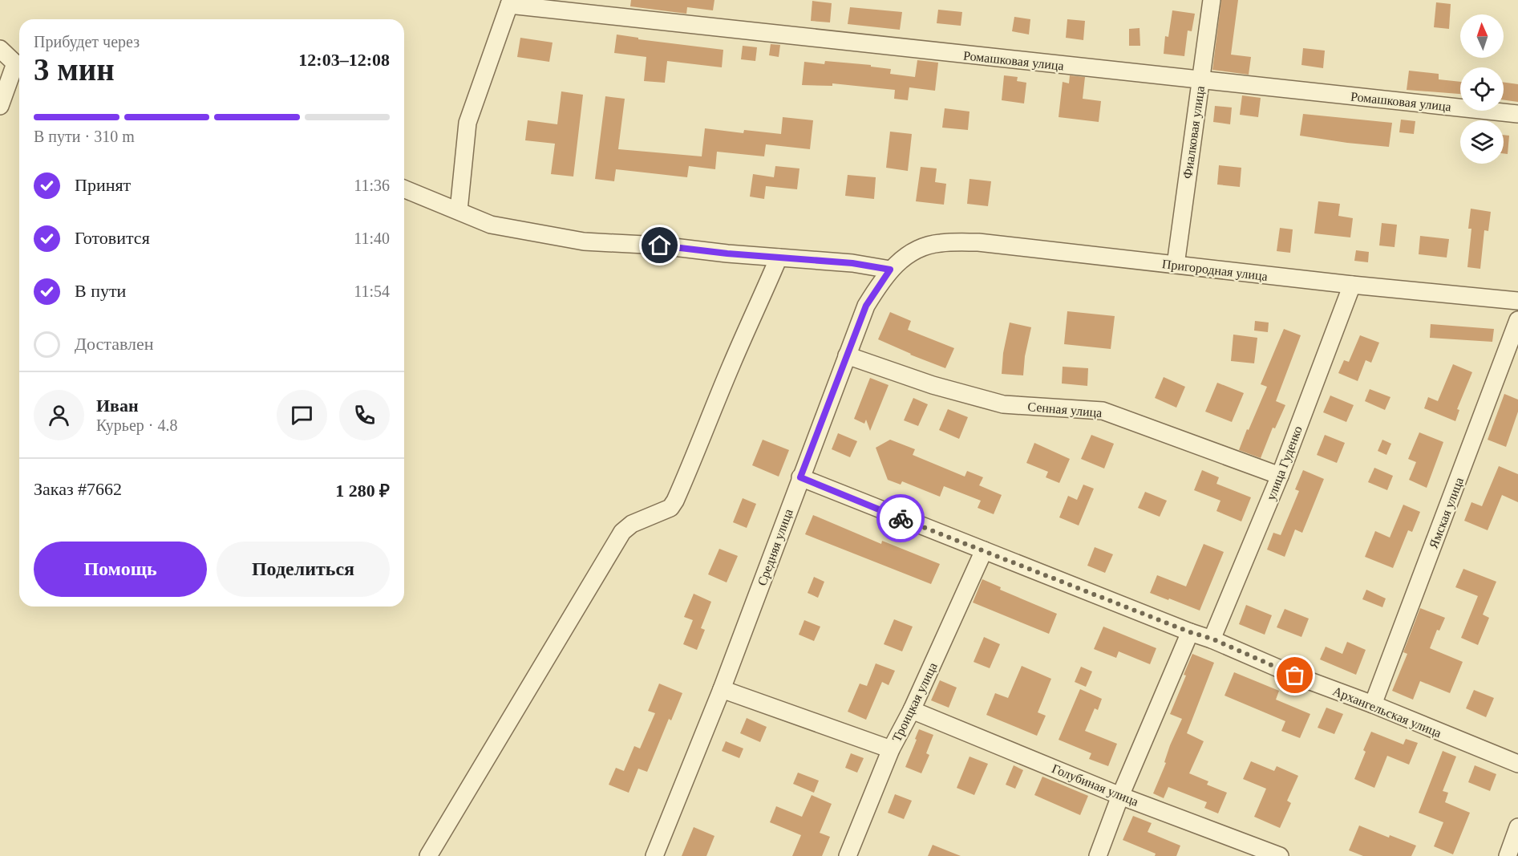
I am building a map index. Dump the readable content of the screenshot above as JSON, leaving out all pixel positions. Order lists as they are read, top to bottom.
{
  "streets": {
    "street": [
      "Ромашковая улица",
      "Фиалковая улица",
      "Пригородная улица",
      "Сенная улица",
      "улица Гуденко",
      "Ямская улица",
      "Средняя улица",
      "Троицкая улица",
      "Архангельская улица",
      "Голубиная улица"
    ]
  },
  "crossings": [
    ["Ромашковая улица", "Фиалковая улица"],
    ["Фиалковая улица", "Пригородная улица"],
    ["Пригородная улица", "улица Гуденко"],
    ["Пригородная улица", "Средняя улица"],
    ["Сенная улица", "улица Гуденко"],
    ["Сенная улица", "Средняя улица"],
    ["улица Гуденко", "Архангельская улица"],
    ["Ямская улица", "Архангельская улица"],
    ["Средняя улица", "Архангельская улица"],
    ["Троицкая улица", "Архангельская улица"],
    ["Троицкая улица", "Голубиная улица"]
  ],
  "north": "top",
  "page": {
    "heading": ["3 мин", "Прибудет через", "12:03–12:08"],
    "panel": [
      "Иван",
      "Курьер · 4.8",
      "Заказ #7662",
      "1 280 ₽"
    ],
    "bar": "В пути · 310 m",
    "list": [
      ["Принят", "11:36"],
      ["Готовится", "11:40"],
      ["В пути", "11:54"],
      "Доставлен"
    ],
    "buttons": ["Помощь", "Поделиться"]
  }
}
